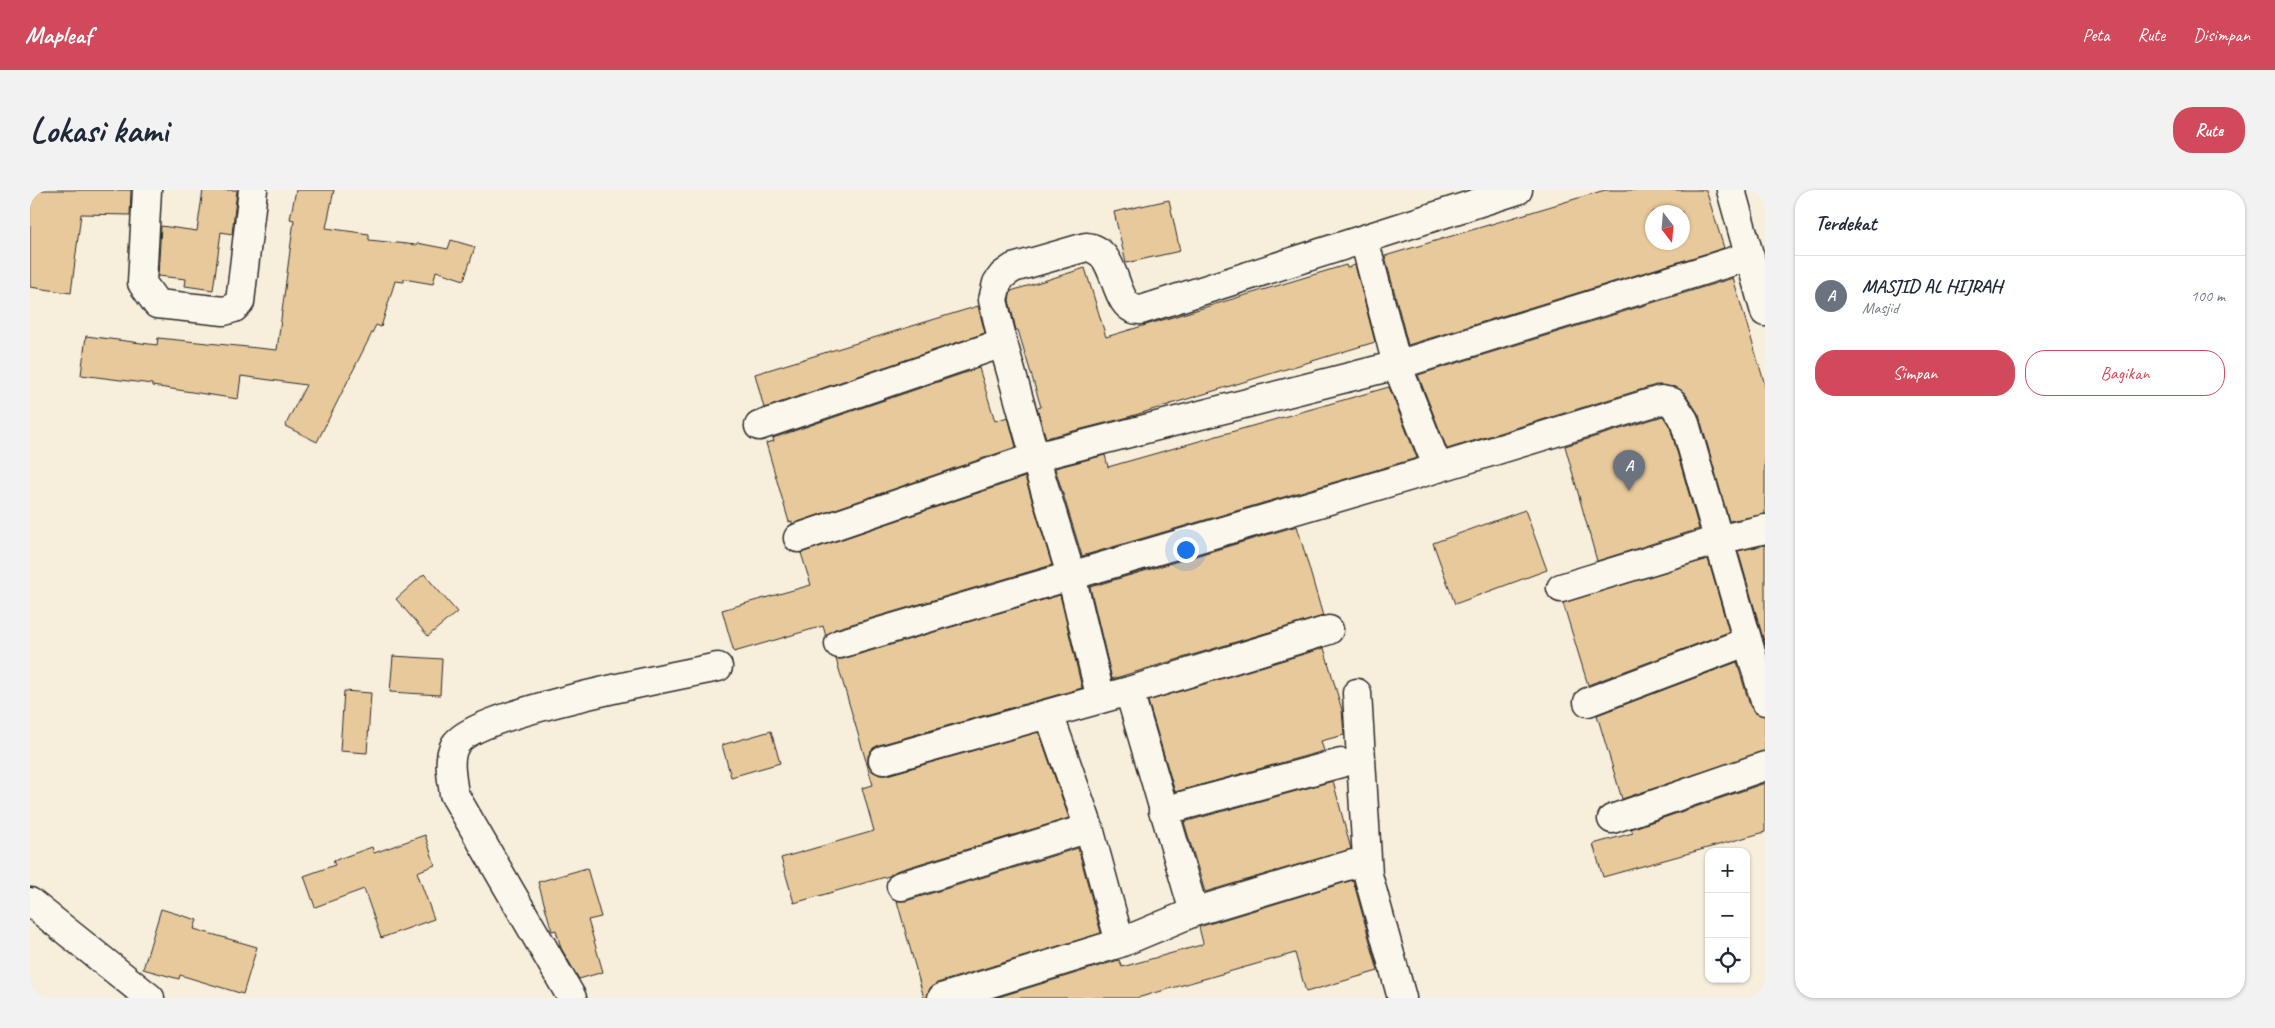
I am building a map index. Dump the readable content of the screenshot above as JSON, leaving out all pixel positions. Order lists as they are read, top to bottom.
{
  "north": "bottom",
  "page": {
    "header": "Mapleaf",
    "nav": ["Peta", "Rute", "Disimpan"],
    "buttons": [
      "Rute",
      ["Simpan", "Bagikan"]
    ],
    "title": "Lokasi kami",
    "heading": "Terdekat",
    "list": [
      {
        "mark": "A",
        "name": "MASJID AL HIJRAH",
        "note": "Masjid",
        "value": "100 m"
      }
    ],
    "pins": "A",
    "map_buttons": ["+", "−"]
  }
}
